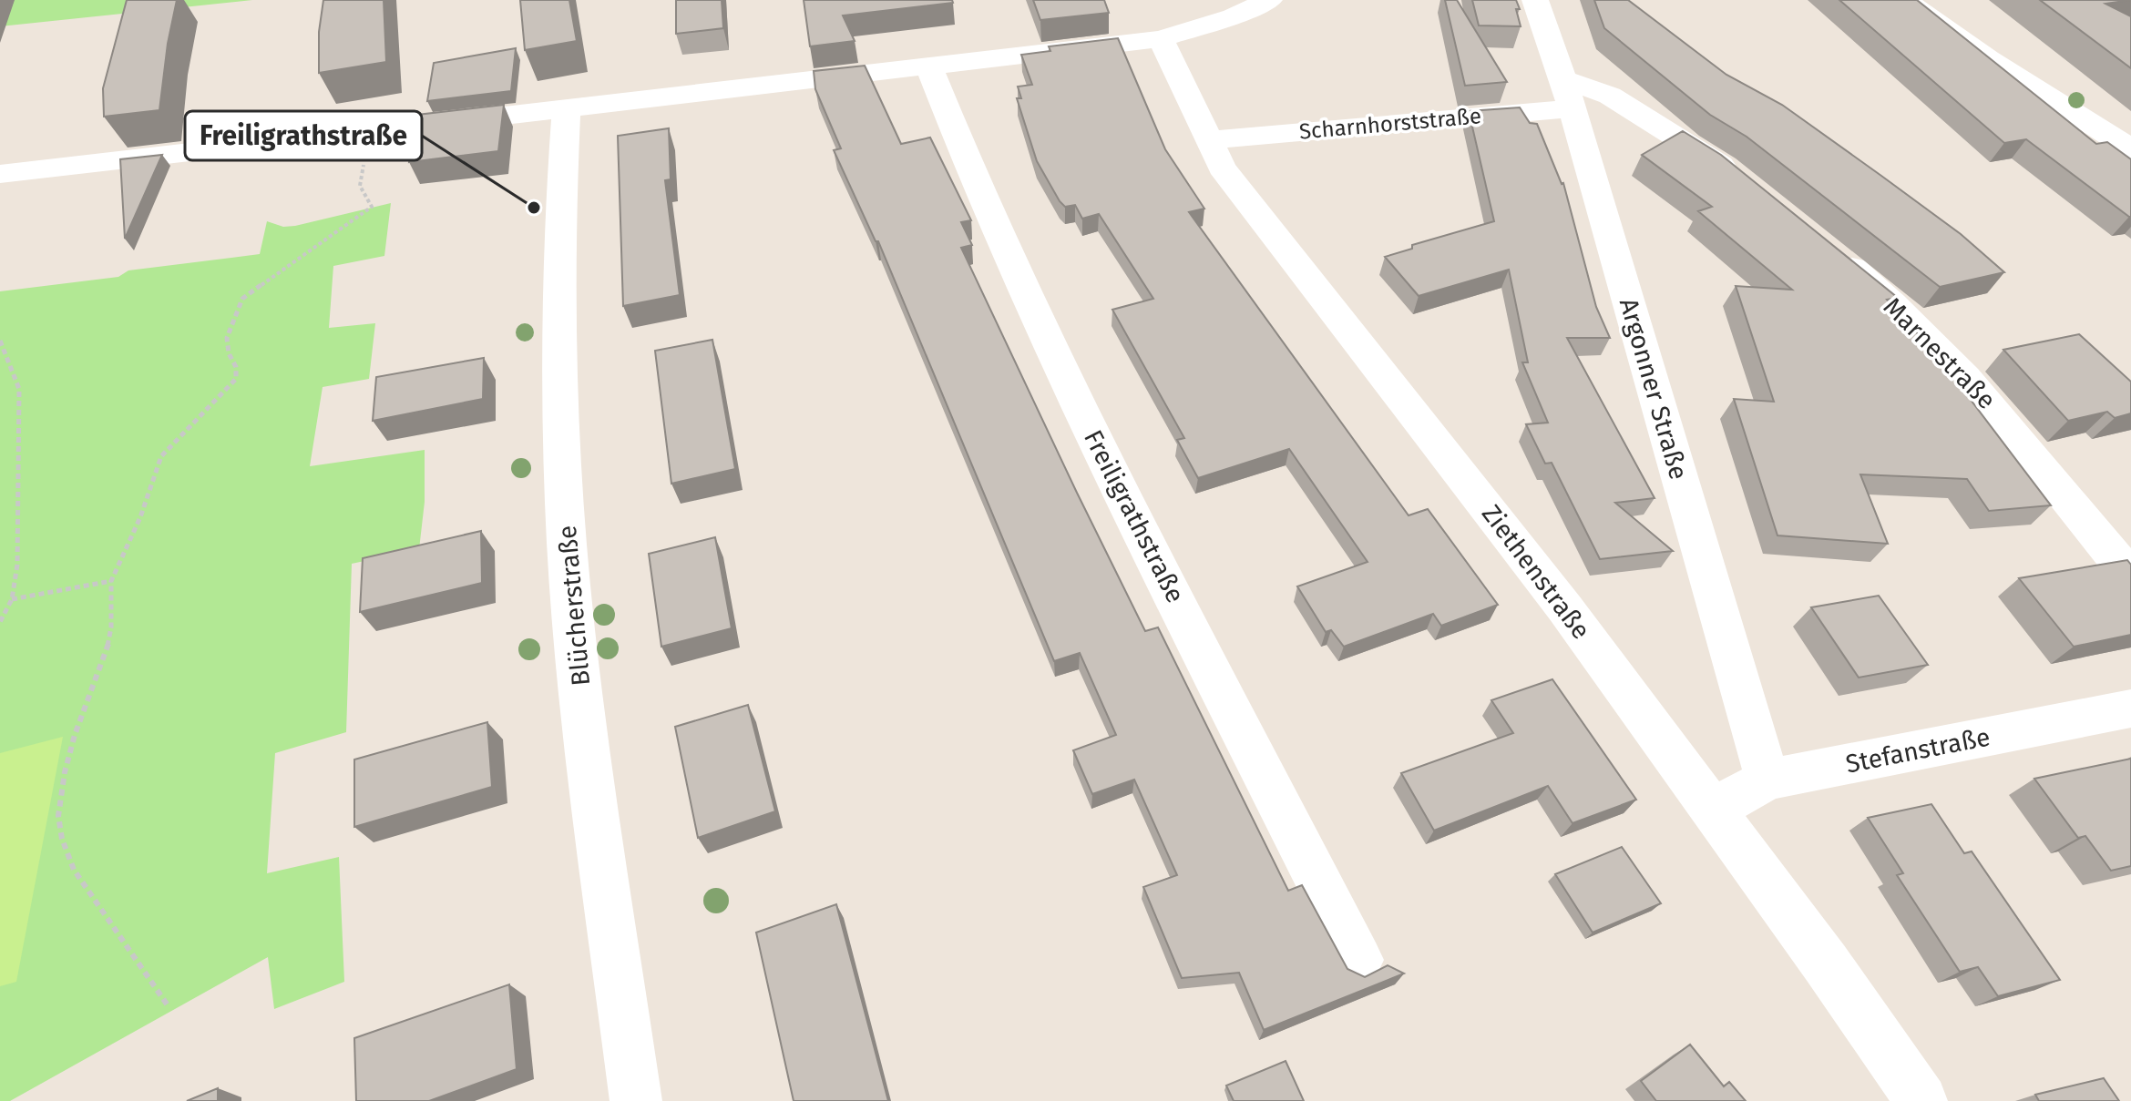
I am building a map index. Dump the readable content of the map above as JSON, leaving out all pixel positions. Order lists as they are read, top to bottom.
{
  "streets": {
    "street": [
      "Scharnhorststraße",
      "Marnestraße",
      "Argonner Straße",
      "Freiligrathstraße",
      "Ziethenstraße",
      "Blücherstraße",
      "Stefanstraße"
    ]
  },
  "crossings": [
    ["Scharnhorststraße", "Argonner Straße"],
    ["Scharnhorststraße", "Ziethenstraße"],
    ["Argonner Straße", "Stefanstraße"],
    ["Ziethenstraße", "Stefanstraße"]
  ],
  "places": ["Freiligrathstraße"]
}
